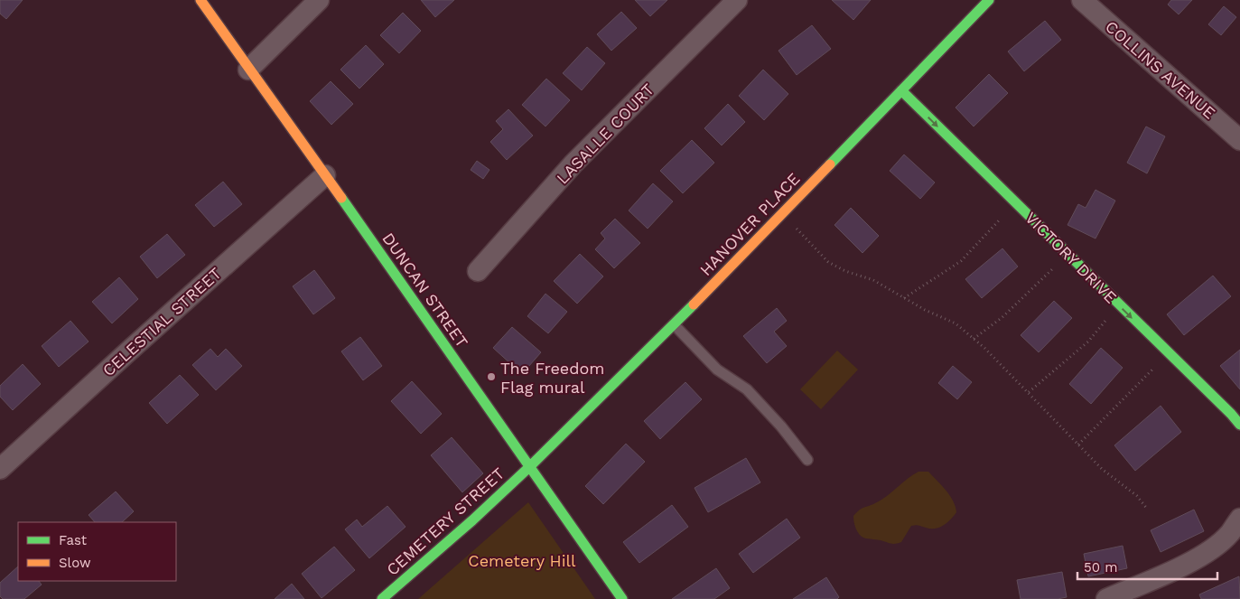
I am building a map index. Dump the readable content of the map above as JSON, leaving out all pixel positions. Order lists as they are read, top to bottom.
{
  "streets": {
    "street": [
      "COLLINS AVENUE",
      "LASALLE COURT",
      "HANOVER PLACE",
      "VICTORY DRIVE",
      "DUNCAN STREET",
      "CELESTIAL STREET",
      "CEMETERY STREET"
    ]
  },
  "crossings": [
    ["HANOVER PLACE", "VICTORY DRIVE"],
    ["HANOVER PLACE", "DUNCAN STREET"],
    ["HANOVER PLACE", "CEMETERY STREET"],
    ["DUNCAN STREET", "CELESTIAL STREET"],
    ["DUNCAN STREET", "CEMETERY STREET"]
  ],
  "one_way": ["VICTORY DRIVE"],
  "parks": ["Cemetery Hill"],
  "places": ["The Freedom Flag mural"],
  "legend": ["Fast", "Slow"],
  "scale_bar": "50 m"
}
